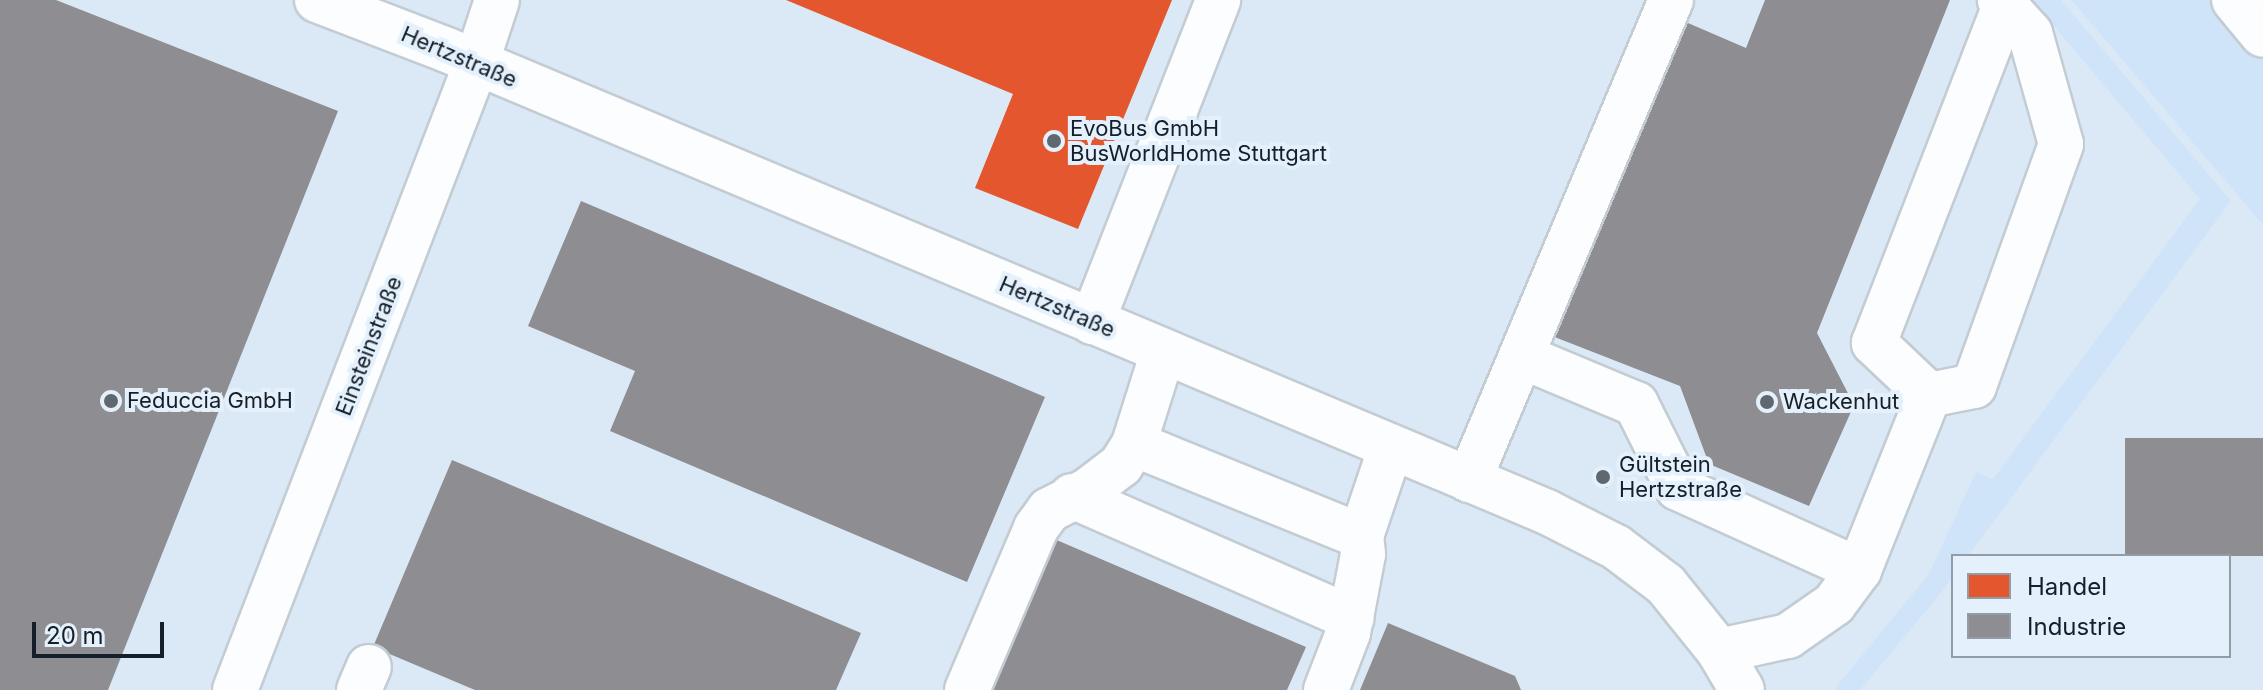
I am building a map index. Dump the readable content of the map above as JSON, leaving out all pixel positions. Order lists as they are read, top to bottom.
{
  "streets": {
    "street": ["Hertzstraße", "Einsteinstraße"]
  },
  "crossings": [
    ["Hertzstraße", "Einsteinstraße"]
  ],
  "places": [
    "EvoBus GmbH BusWorldHome Stuttgart",
    "Feduccia GmbH",
    "Wackenhut",
    "Gültstein Hertzstraße"
  ],
  "legend": ["Handel", "Industrie"],
  "scale_bar": "20 m"
}
